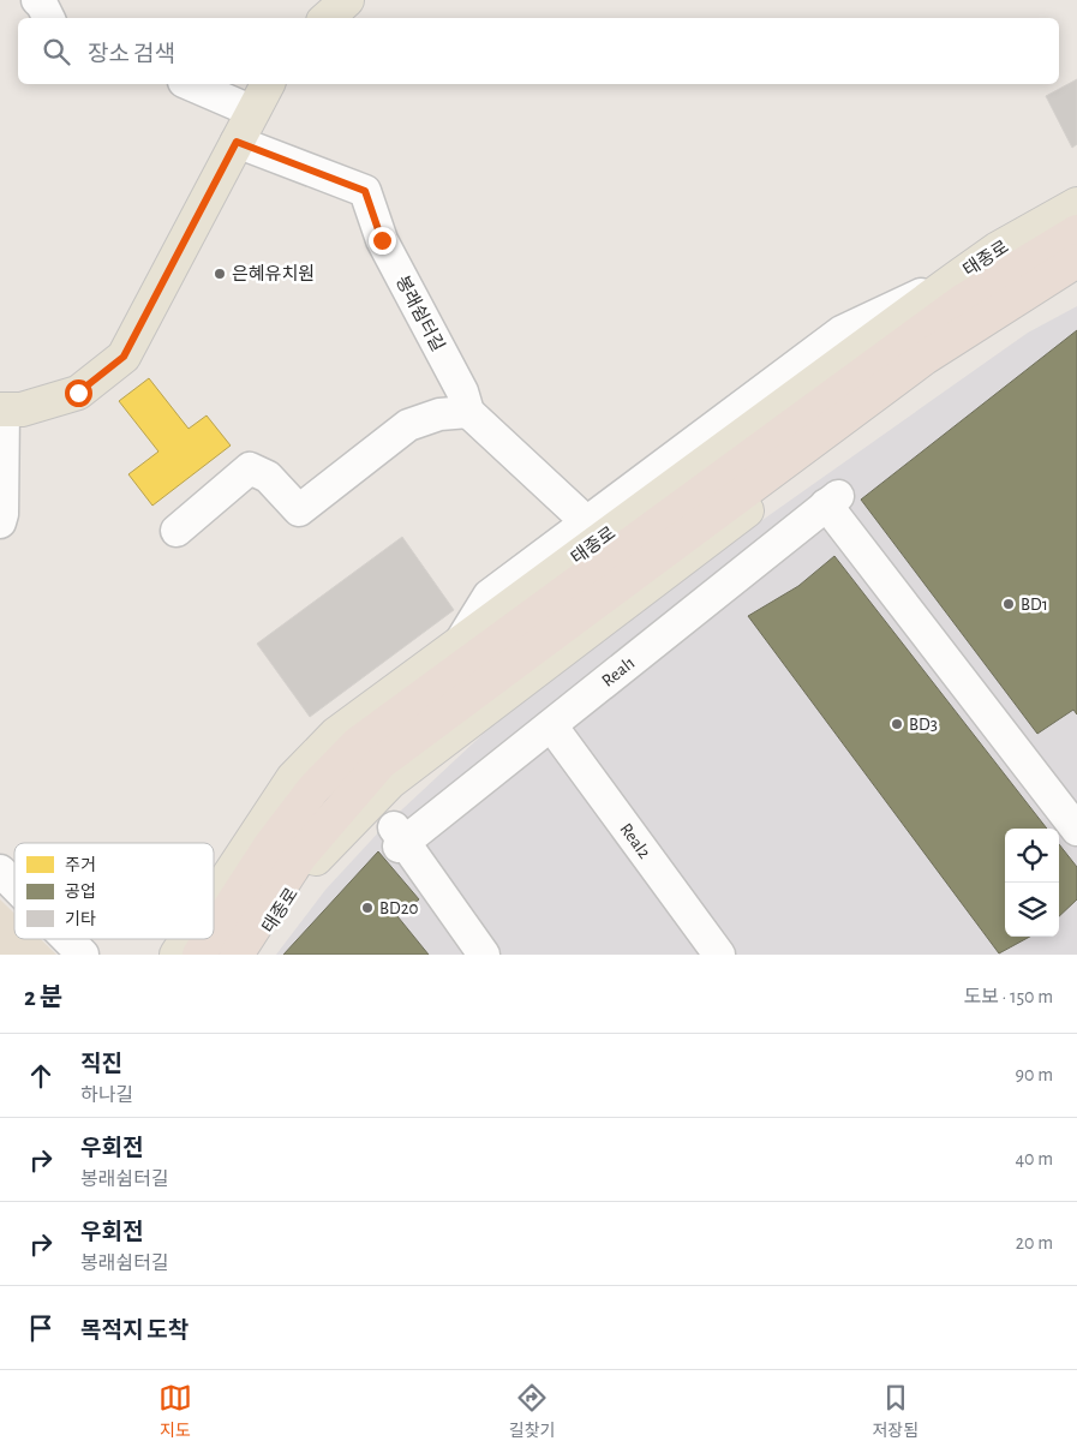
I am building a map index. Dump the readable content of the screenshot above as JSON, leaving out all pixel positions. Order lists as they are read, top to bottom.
{
  "streets": {
    "main road": ["태종로"],
    "street": ["봉래쉼터길", "Real1", "Real2"]
  },
  "crossings": [
    ["Real1", "Real2"]
  ],
  "places": [
    "은혜유치원",
    "BD1",
    "BD3",
    "BD20"
  ],
  "legend": ["주거", "공업", "기타"],
  "page": {
    "search": "장소 검색",
    "heading": ["2 분", "도보 · 150 m"],
    "list": [
      ["직진", "하나길", "90 m"],
      ["우회전", "봉래쉼터길", "40 m"],
      ["우회전", "봉래쉼터길", "20 m"],
      "목적지 도착"
    ],
    "nav": ["지도", "길찾기", "저장됨"]
  }
}
